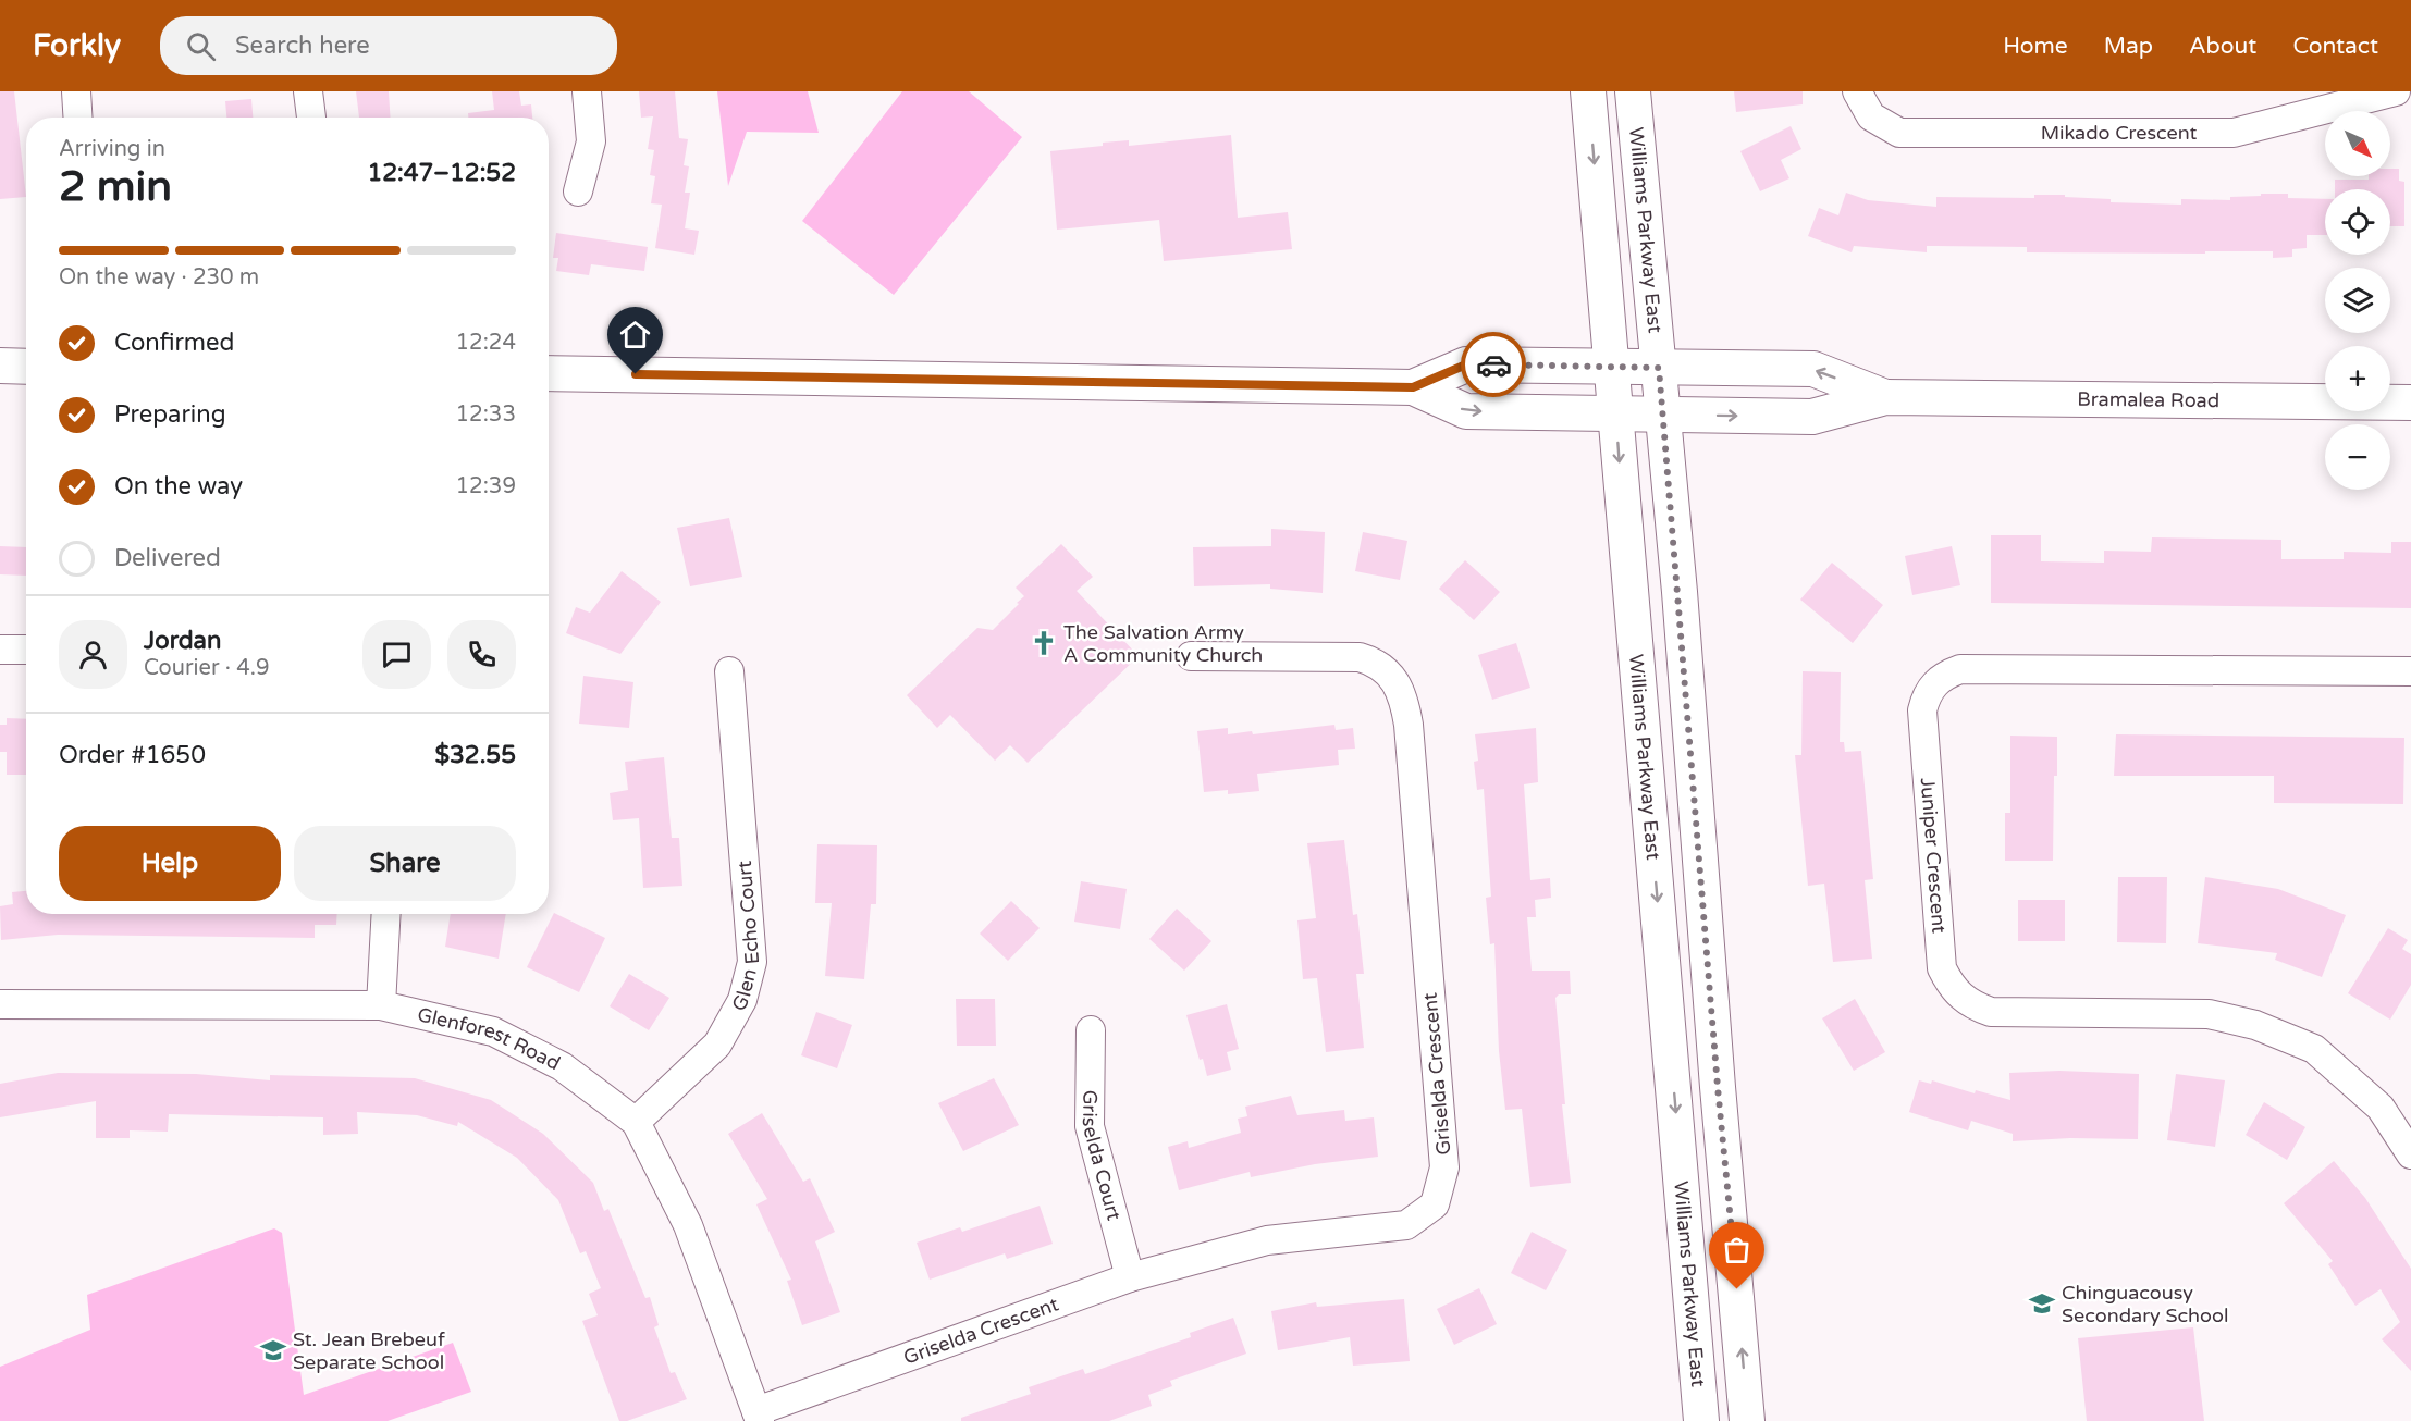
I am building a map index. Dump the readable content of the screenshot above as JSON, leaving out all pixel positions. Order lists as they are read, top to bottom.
{
  "streets": {
    "main road": ["Williams Parkway East", "Bramalea Road"],
    "street": [
      "Mikado Crescent",
      "Juniper Crescent",
      "Glen Echo Court",
      "Glenforest Road",
      "Griselda Crescent",
      "Griselda Court"
    ]
  },
  "crossings": [
    ["Williams Parkway East", "Bramalea Road"],
    ["Glen Echo Court", "Glenforest Road"],
    ["Glenforest Road", "Griselda Crescent"],
    ["Griselda Crescent", "Griselda Court"]
  ],
  "places": {
    "church": ["The Salvation Army A Community Church"],
    "school or university": ["Chinguacousy Secondary School", "St. Jean Brebeuf Separate School"]
  },
  "north": "bottom right",
  "page": {
    "header": "Forkly",
    "search": "Search here",
    "nav": [
      "Home",
      "Map",
      "About",
      "Contact"
    ],
    "map_buttons": ["+", "−"],
    "heading": ["2 min", "Arriving in", "12:47–12:52"],
    "panel": [
      "Jordan",
      "Courier · 4.9",
      "Order #1650",
      "$32.55"
    ],
    "bar": "On the way · 230 m",
    "list": [
      ["Confirmed", "12:24"],
      ["Preparing", "12:33"],
      ["On the way", "12:39"],
      "Delivered"
    ],
    "buttons": ["Help", "Share"]
  }
}
